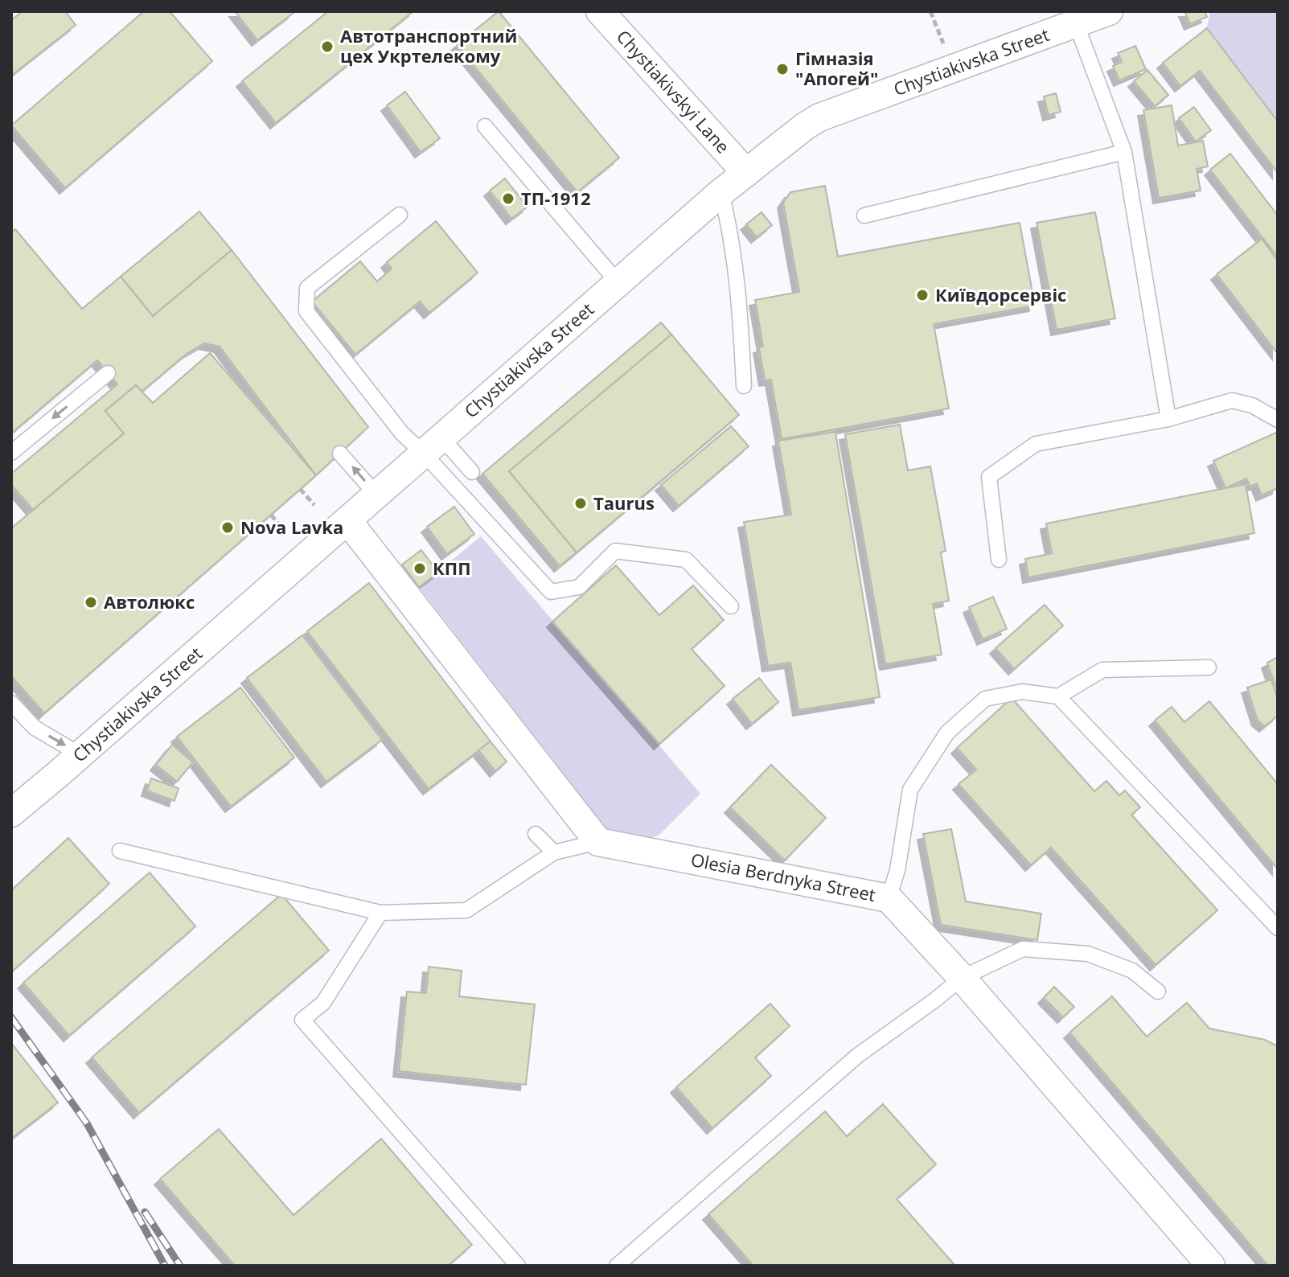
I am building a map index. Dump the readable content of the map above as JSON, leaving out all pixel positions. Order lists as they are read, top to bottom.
{
  "streets": {
    "street": ["Chystiakivska Street", "Chystiakivskyi Lane", "Olesia Berdnyka Street"]
  },
  "crossings": [
    ["Chystiakivska Street", "Chystiakivskyi Lane"]
  ],
  "places": [
    "Автотранспортний цех Укртелекому",
    "Гімназія \"Апогей\"",
    "ТП-1912",
    "Київдорсервіс",
    "Taurus",
    "Nova Lavka",
    "КПП",
    "Автолюкс"
  ]
}
